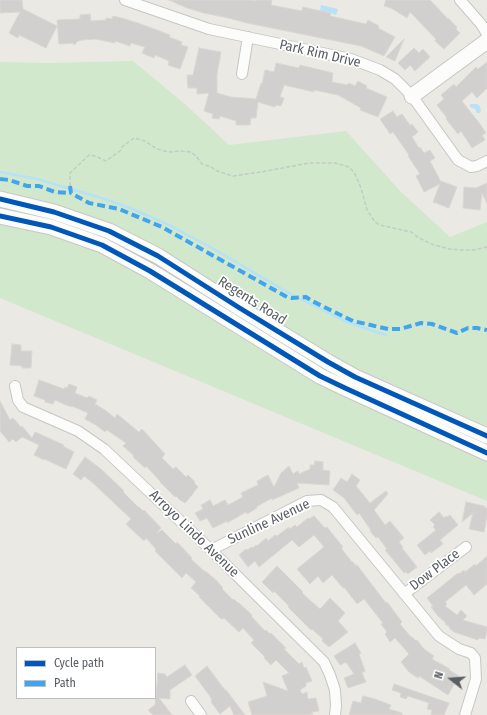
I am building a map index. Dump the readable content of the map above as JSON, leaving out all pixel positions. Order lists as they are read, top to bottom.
{
  "streets": {
    "main road": ["Regents Road"],
    "street": [
      "Park Rim Drive",
      "Sunline Avenue",
      "Arroyo Lindo Avenue",
      "Dow Place"
    ]
  },
  "crossings": [
    ["Sunline Avenue", "Arroyo Lindo Avenue"],
    ["Sunline Avenue", "Dow Place"]
  ],
  "legend": ["Cycle path", "Path"],
  "north": "left"
}
